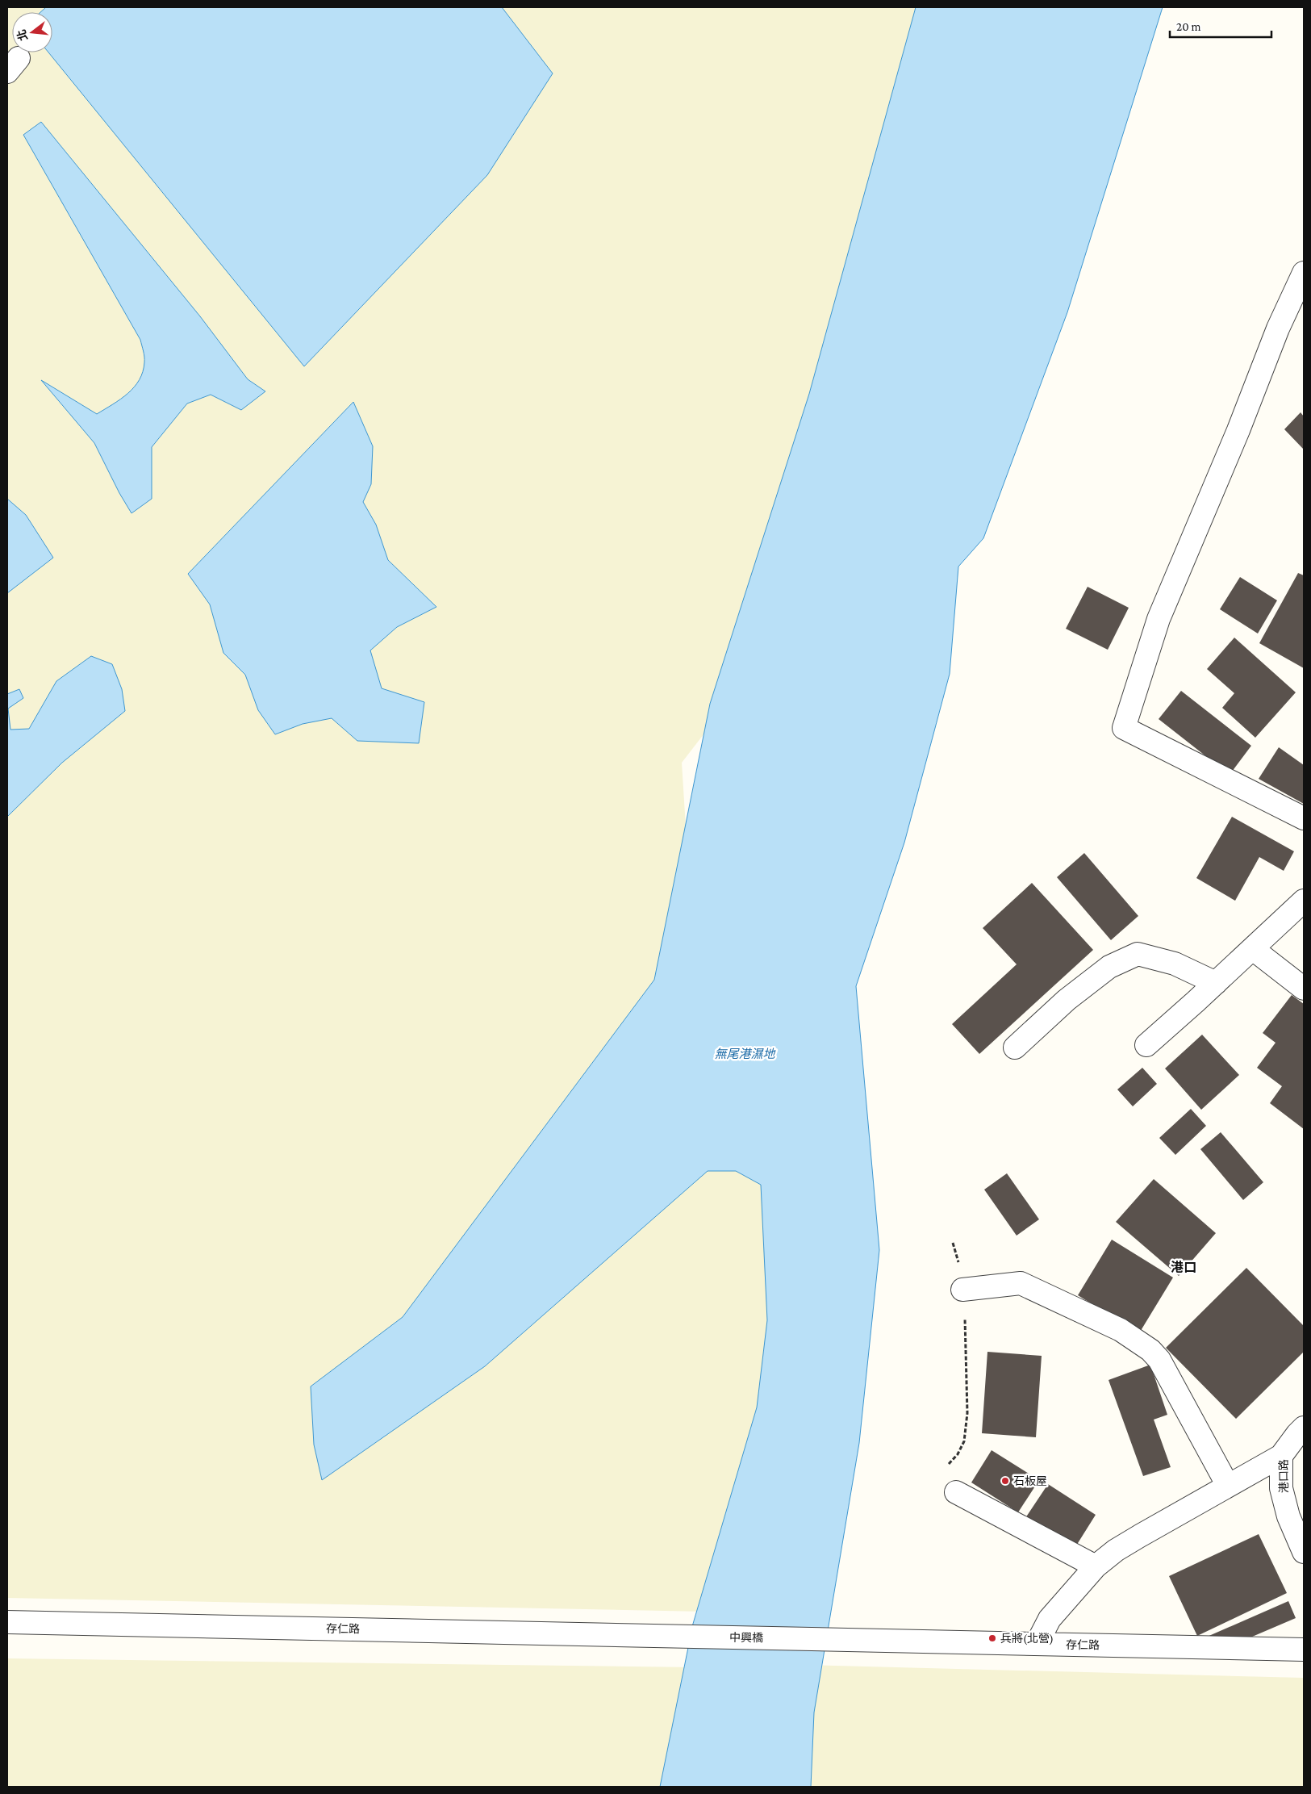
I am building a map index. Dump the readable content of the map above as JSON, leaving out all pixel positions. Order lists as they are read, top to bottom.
{
  "streets": {
    "street": ["港口路", "存仁路", "中興橋"]
  },
  "crossings": [
    ["存仁路", "中興橋"]
  ],
  "districts": ["港口"],
  "water": ["無尾港濕地"],
  "places": ["石板屋", "兵將(北營)"],
  "scale_bar": "20 m",
  "north": "left"
}
